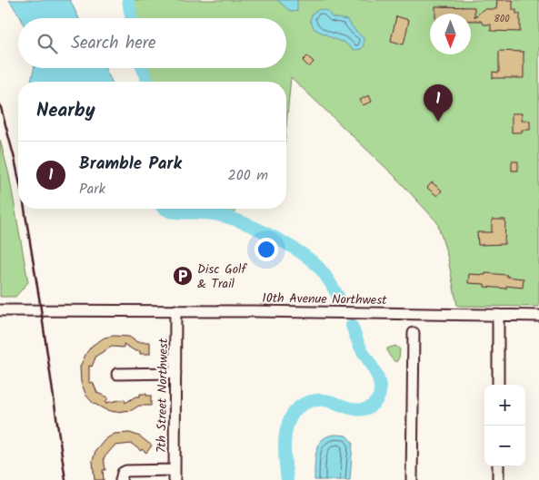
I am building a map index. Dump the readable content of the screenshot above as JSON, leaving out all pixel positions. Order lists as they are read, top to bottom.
{
  "streets": {
    "street": ["10th Avenue Northwest", "7th Street Northwest"]
  },
  "crossings": [
    ["10th Avenue Northwest", "7th Street Northwest"]
  ],
  "places": {
    "parking": ["Disc Golf & Trail"]
  },
  "house_numbers": ["800"],
  "north": "bottom",
  "page": {
    "search": "Search here",
    "heading": "Nearby",
    "pins": "1",
    "list": [
      {
        "mark": "1",
        "name": "Bramble Park",
        "note": "Park",
        "value": "200 m"
      }
    ],
    "map_buttons": ["+", "−"]
  }
}
